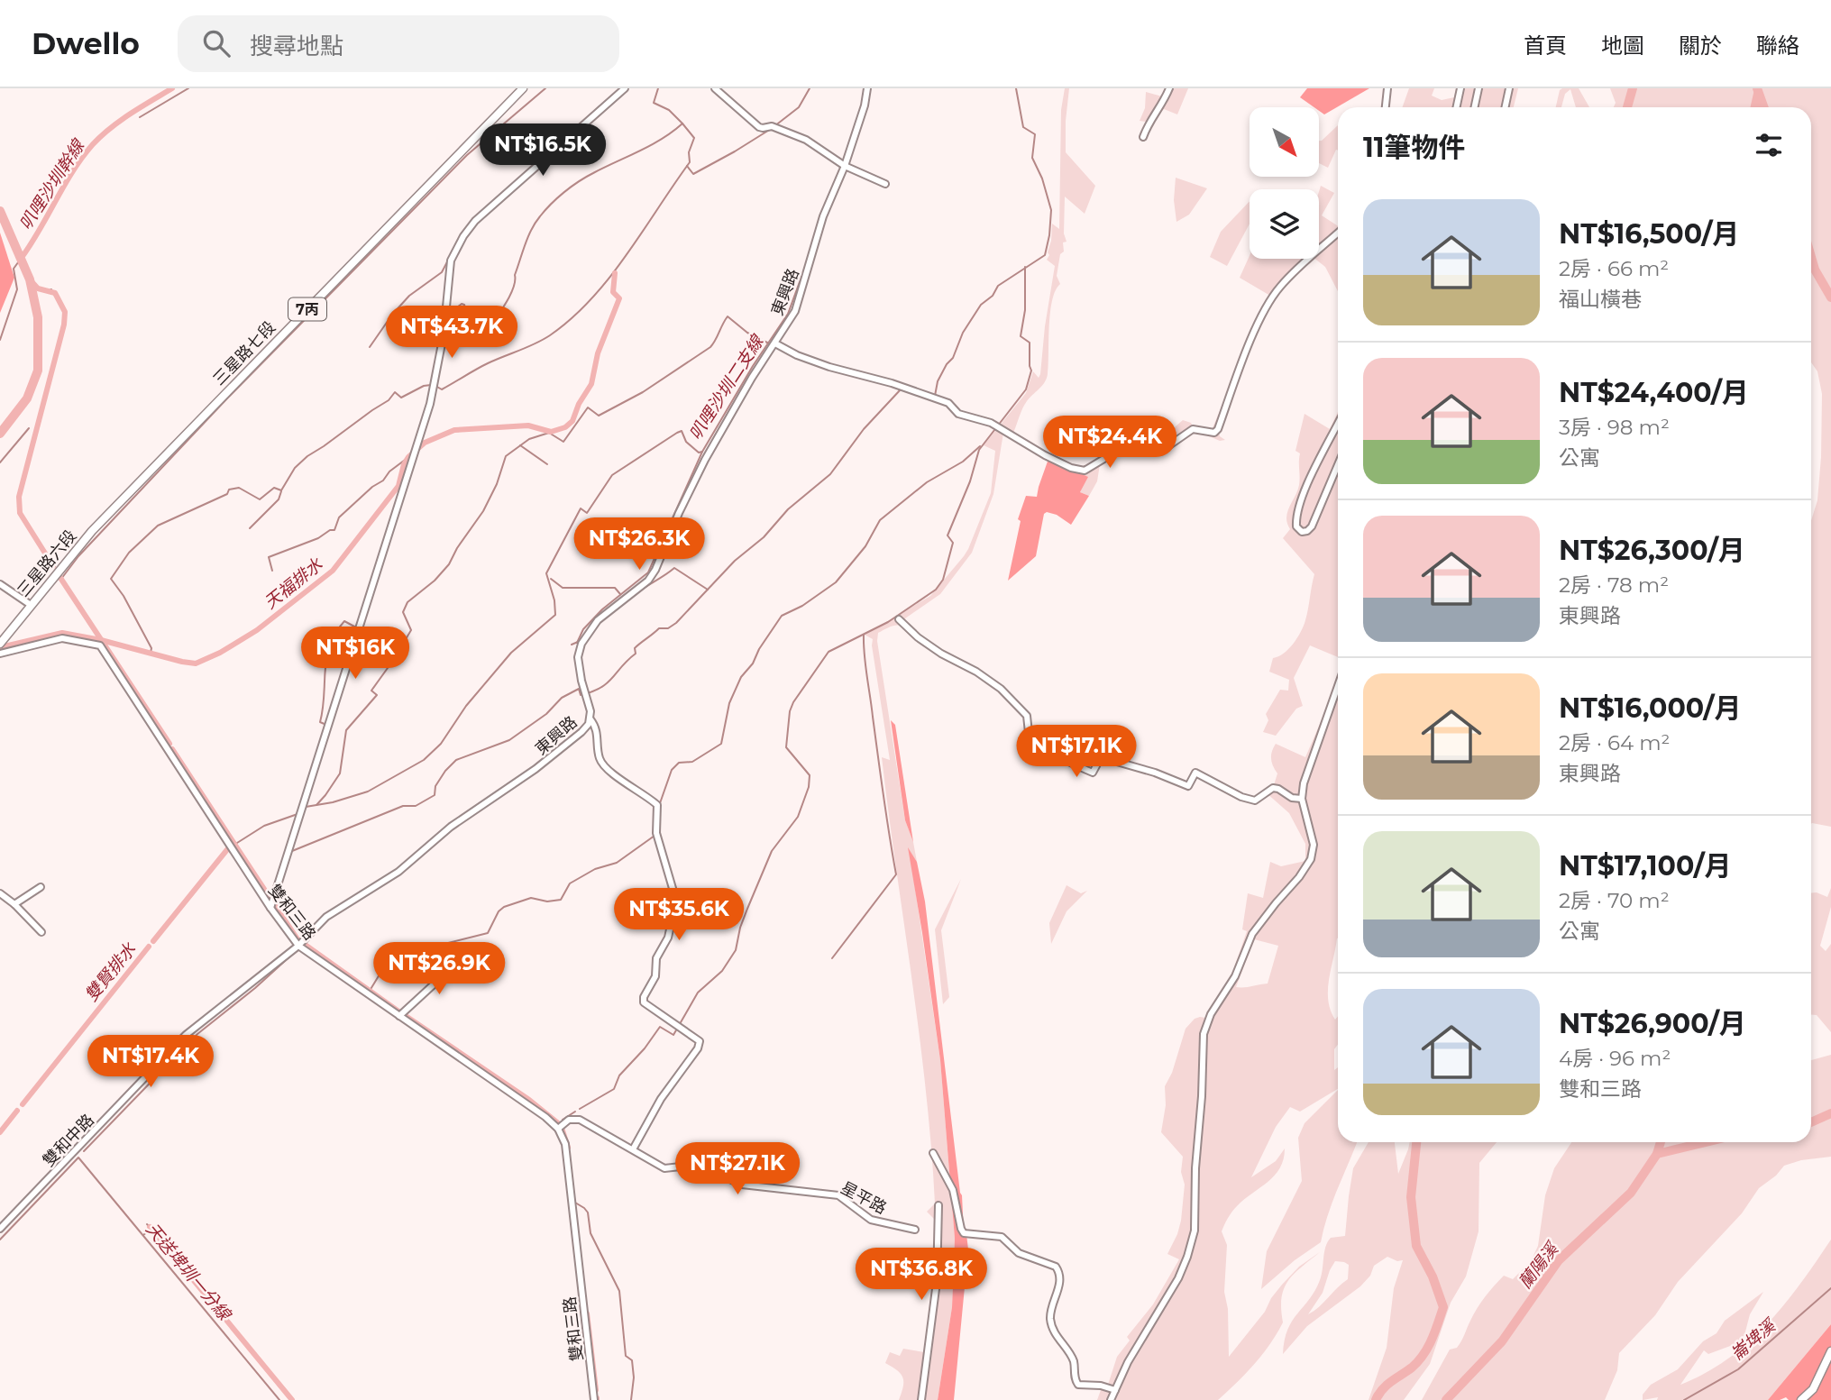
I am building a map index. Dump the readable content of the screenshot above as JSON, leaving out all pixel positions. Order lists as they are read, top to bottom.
{
  "streets": {
    "main road": ["7丙", "三星路七段", "三星路六段"],
    "street": [
      "東興路",
      "雙和三路",
      "雙和中路",
      "星平路"
    ]
  },
  "crossings": [
    ["東興路", "雙和三路"],
    ["東興路", "雙和中路"],
    ["三星路七段", "三星路六段"],
    ["雙和三路", "雙和中路"],
    ["雙和三路", "星平路"]
  ],
  "water": [
    "叭哩沙圳幹線",
    "叭哩沙圳二支線",
    "天福排水",
    "雙賢排水",
    "蘭陽溪",
    "天送埤圳一分線",
    "崙埤溪"
  ],
  "north": "bottom right",
  "page": {
    "header": "Dwello",
    "search": "搜尋地點",
    "nav": [
      "首頁",
      "地圖",
      "關於",
      "聯絡"
    ],
    "heading": "11筆物件",
    "price": [
      "NT$16.5K",
      "NT$43.7K",
      "NT$24.4K",
      "NT$26.3K",
      "NT$16K",
      "NT$17.1K",
      "NT$35.6K",
      "NT$26.9K",
      "NT$17.4K",
      "NT$27.1K",
      "NT$36.8K"
    ],
    "list": [
      {
        "name": "NT$16,500/月",
        "note": "2房 · 66 m² · 福山橫巷"
      },
      {
        "name": "NT$24,400/月",
        "note": "3房 · 98 m² · 公寓"
      },
      {
        "name": "NT$26,300/月",
        "note": "2房 · 78 m² · 東興路"
      },
      {
        "name": "NT$16,000/月",
        "note": "2房 · 64 m² · 東興路"
      },
      {
        "name": "NT$17,100/月",
        "note": "2房 · 70 m² · 公寓"
      },
      {
        "name": "NT$26,900/月",
        "note": "4房 · 96 m² · 雙和三路"
      }
    ]
  }
}
